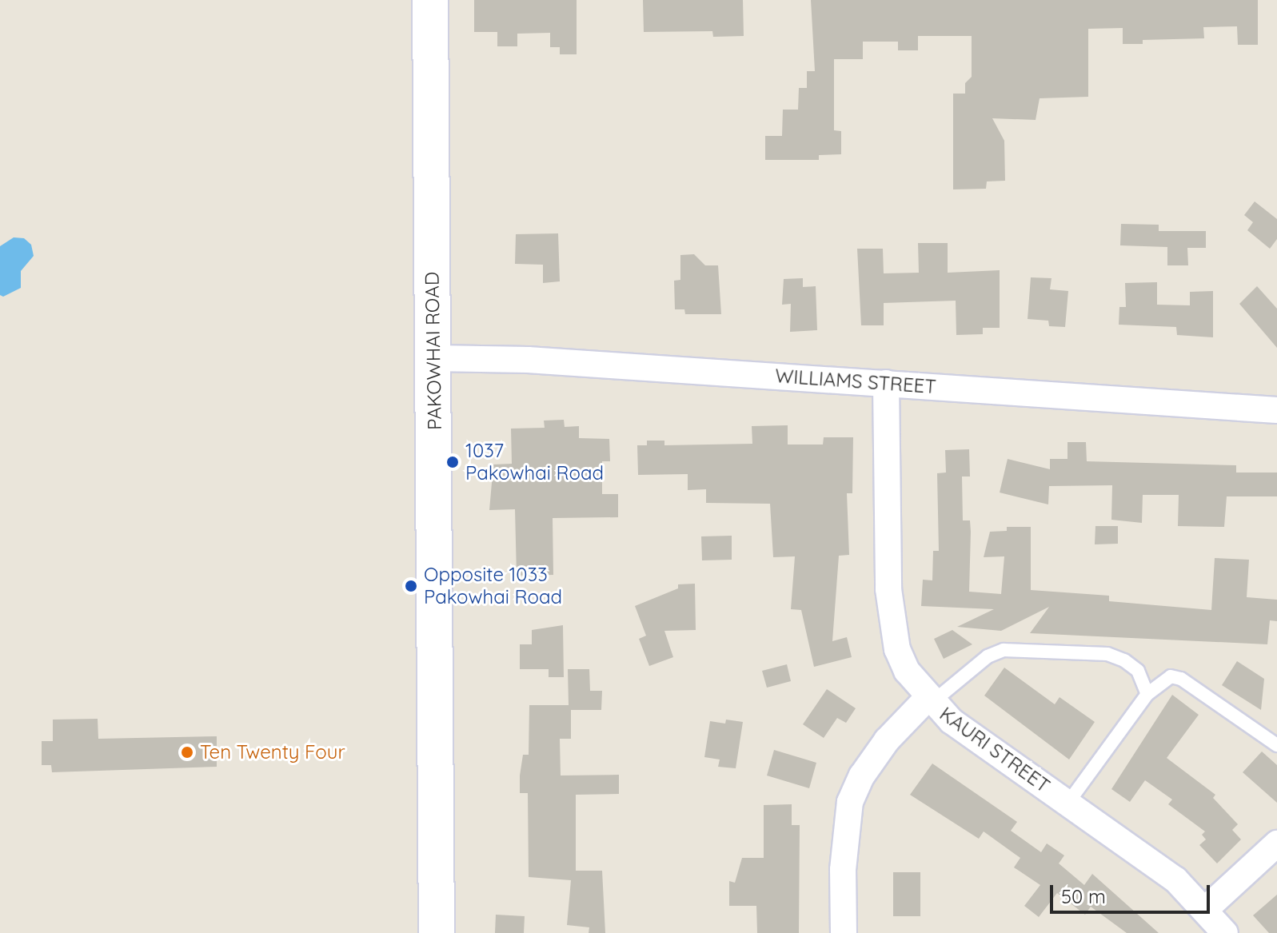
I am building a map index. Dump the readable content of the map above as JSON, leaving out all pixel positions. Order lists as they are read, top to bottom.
{
  "streets": {
    "main road": ["PAKOWHAI ROAD"],
    "street": ["WILLIAMS STREET", "KAURI STREET"]
  },
  "crossings": [
    ["PAKOWHAI ROAD", "WILLIAMS STREET"],
    ["WILLIAMS STREET", "KAURI STREET"]
  ],
  "places": ["1037 Pakowhai Road", "Opposite 1033 Pakowhai Road", "Ten Twenty Four"],
  "scale_bar": "50 m"
}
